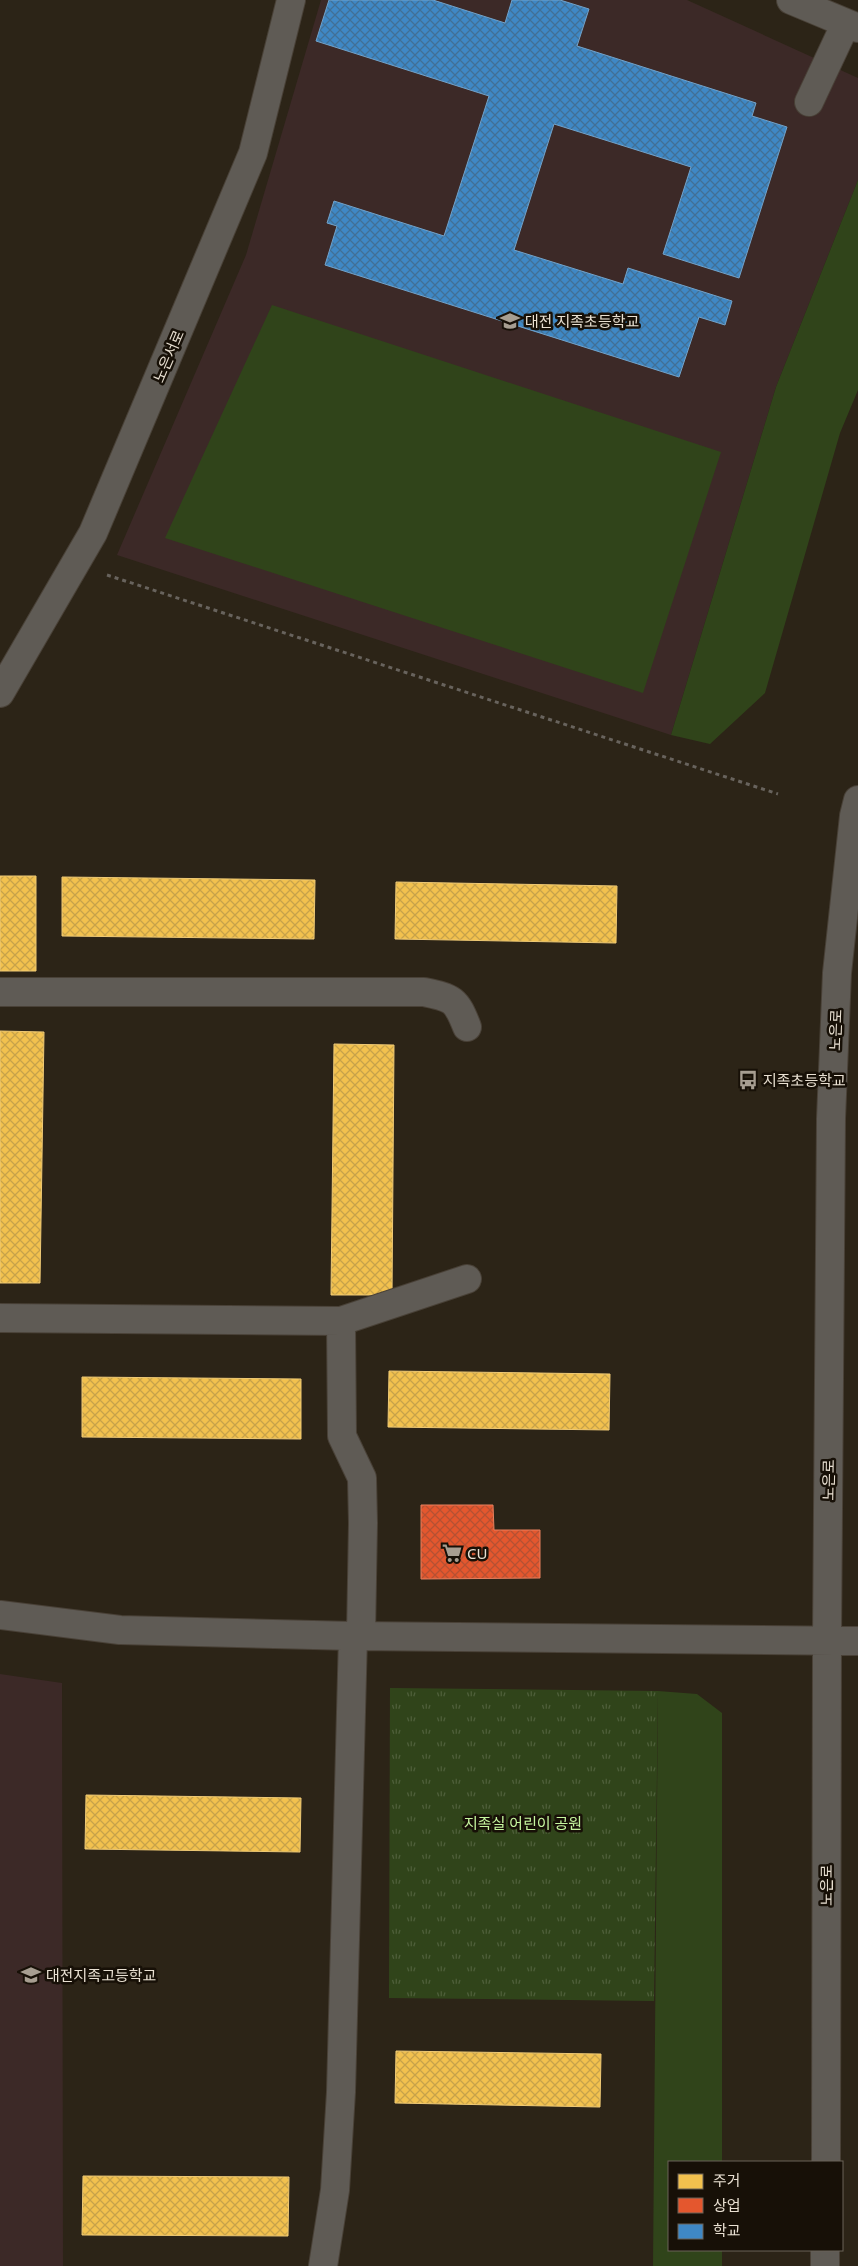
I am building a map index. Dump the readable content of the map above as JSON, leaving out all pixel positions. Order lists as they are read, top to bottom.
{
  "streets": {
    "street": ["노은서로", "노은로"]
  },
  "parks": ["지족실 어린이 공원"],
  "places": {
    "school or university": ["대전 지족초등학교", "대전지족고등학교"],
    "bus stop": ["지족초등학교"],
    "supermarket": ["CU"]
  },
  "legend": ["주거", "상업", "학교"]
}
